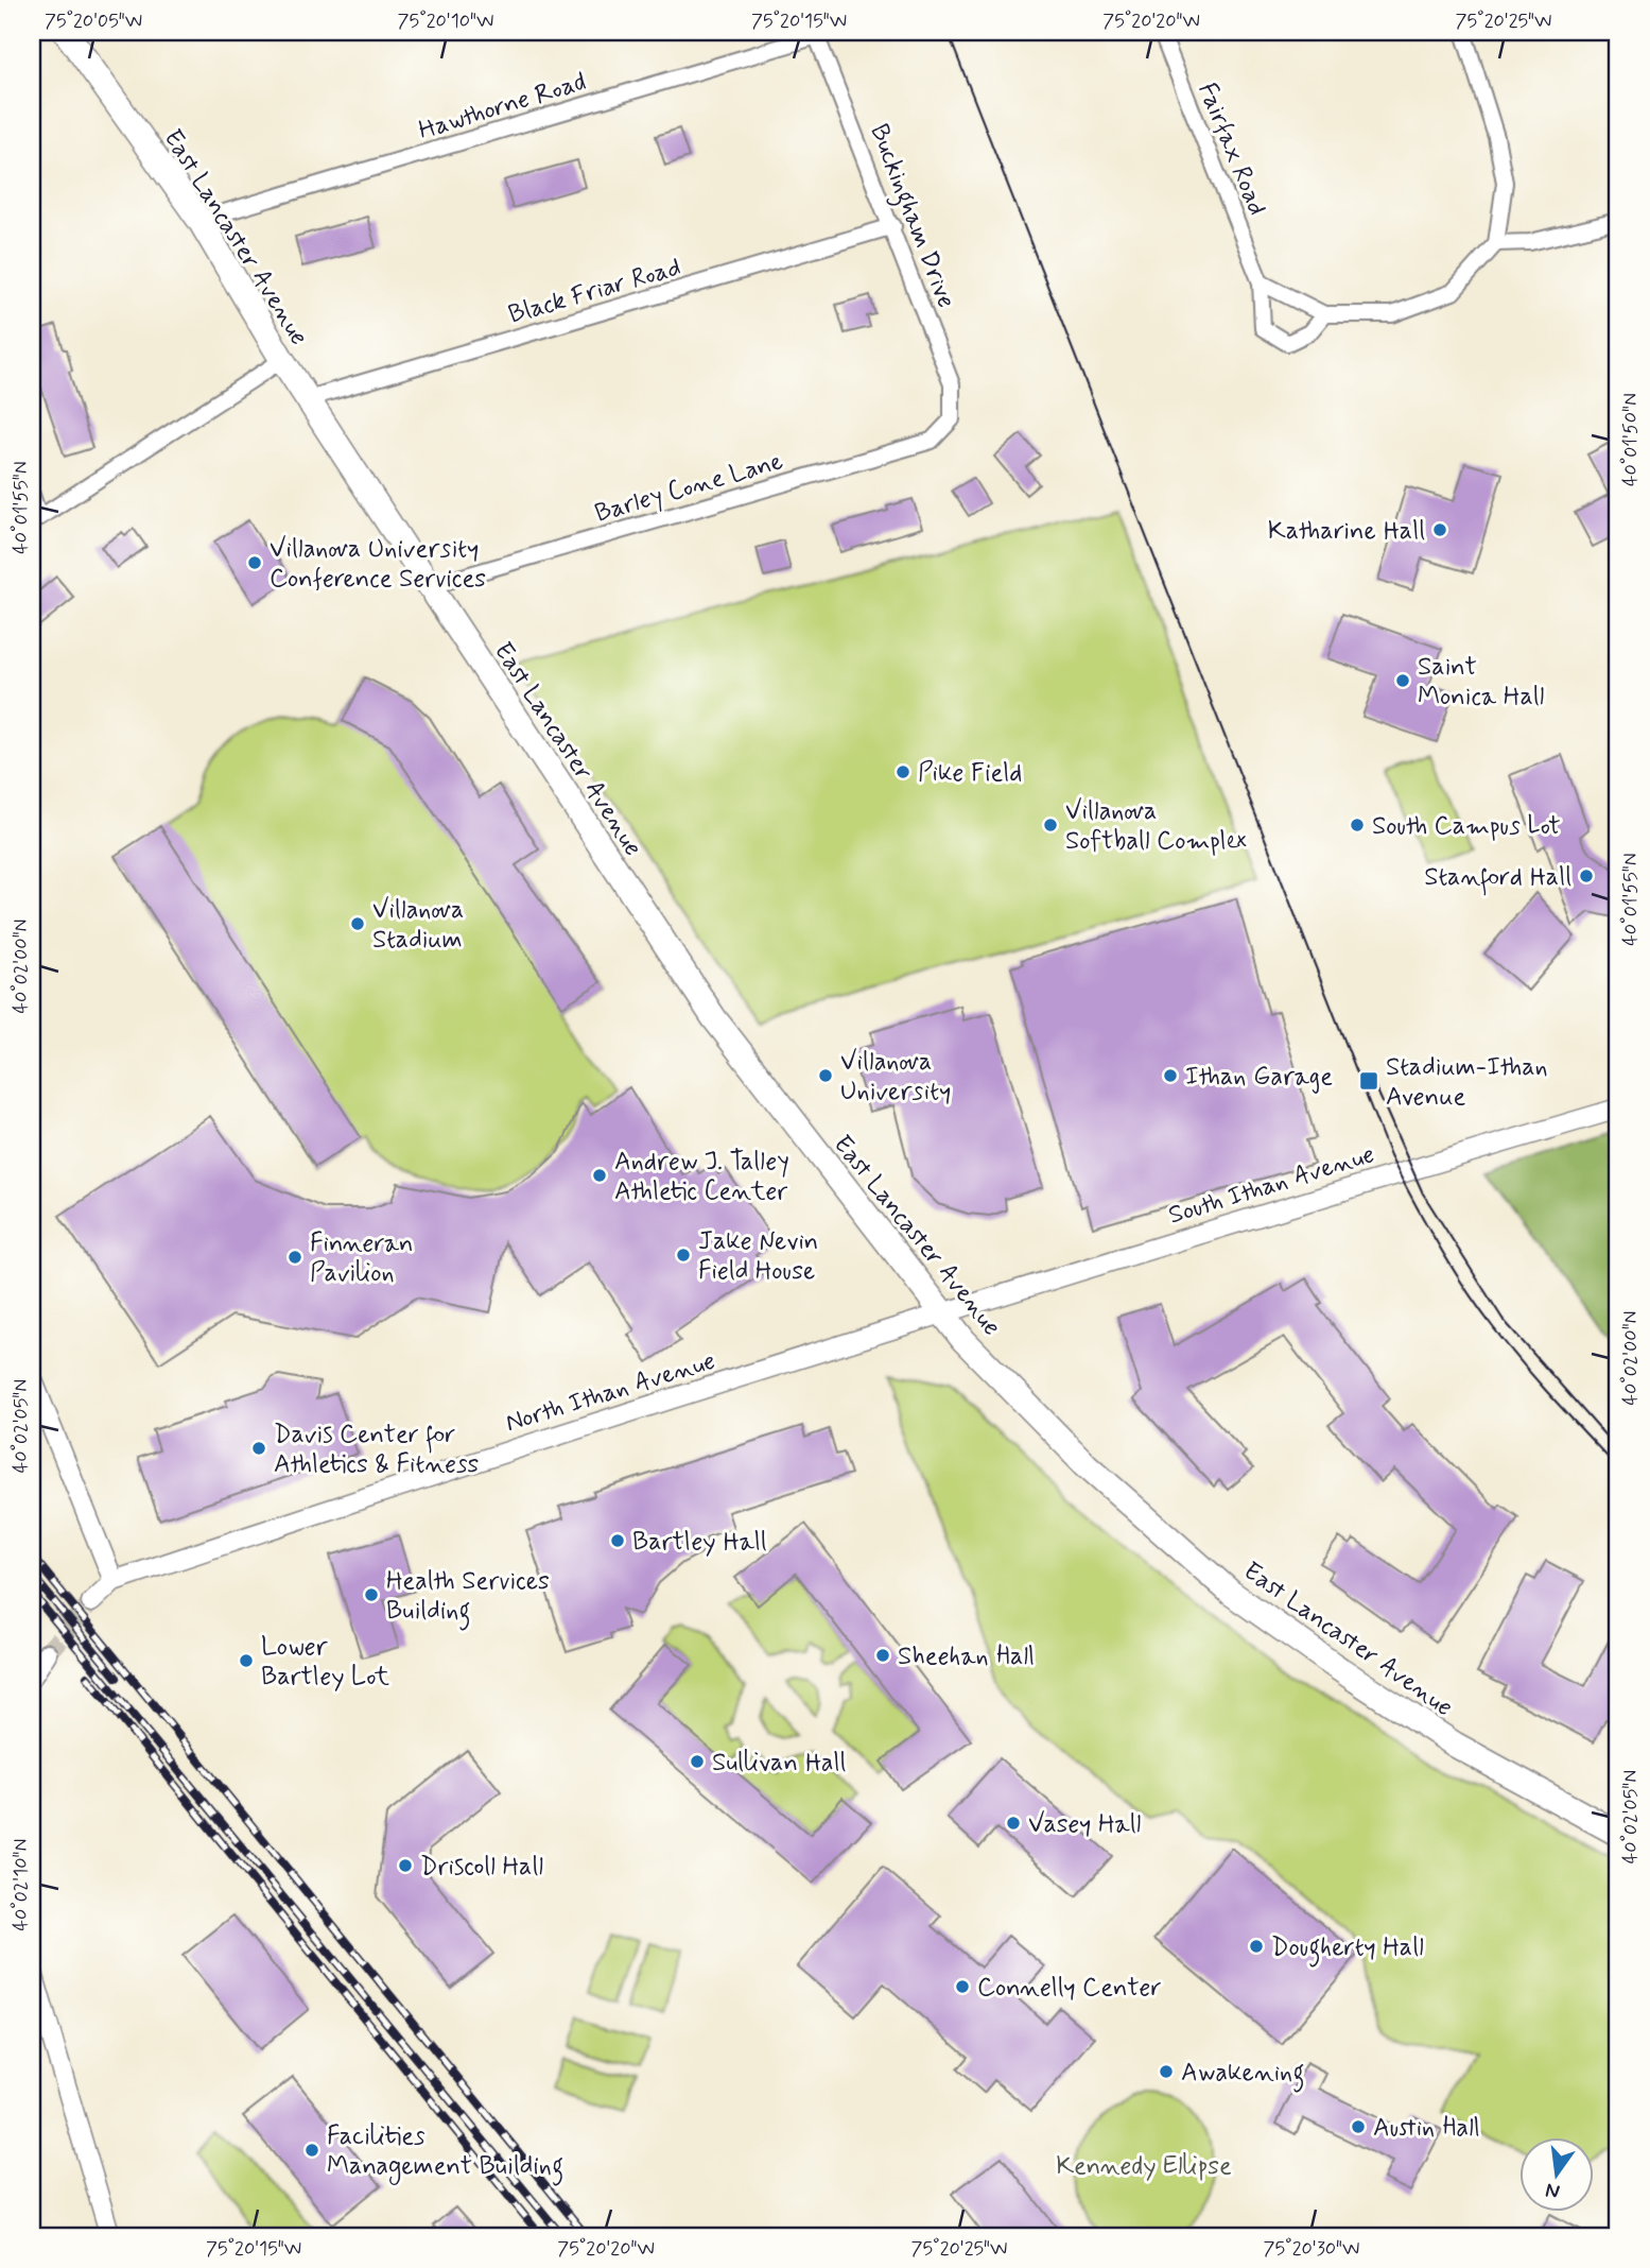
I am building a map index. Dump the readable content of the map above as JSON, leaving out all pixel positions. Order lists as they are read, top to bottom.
{
  "streets": {
    "highway": ["East Lancaster Avenue"],
    "street": [
      "Hawthorne Road",
      "Fairfax Road",
      "Buckingham Drive",
      "Black Friar Road",
      "Barley Cone Lane",
      "South Ithan Avenue",
      "North Ithan Avenue"
    ]
  },
  "crossings": [
    ["Hawthorne Road", "Buckingham Drive"],
    ["Hawthorne Road", "East Lancaster Avenue"],
    ["Buckingham Drive", "Black Friar Road"],
    ["Buckingham Drive", "Barley Cone Lane"],
    ["East Lancaster Avenue", "Black Friar Road"],
    ["East Lancaster Avenue", "Barley Cone Lane"],
    ["East Lancaster Avenue", "South Ithan Avenue"],
    ["East Lancaster Avenue", "North Ithan Avenue"],
    ["South Ithan Avenue", "North Ithan Avenue"]
  ],
  "parks": ["Kennedy Ellipse"],
  "places": {
    "other": [
      "Katharine Hall",
      "Villanova University Conference Services",
      "Saint Monica Hall",
      "Pike Field",
      "Villanova Softball Complex",
      "South Campus Lot",
      "Stanford Hall",
      "Villanova Stadium",
      "Villanova University",
      "Ithan Garage",
      "Andrew J. Talley Athletic Center",
      "Jake Nevin Field House",
      "Finneran Pavilion",
      "Davis Center for Athletics & Fitness",
      "Bartley Hall",
      "Health Services Building",
      "Sheehan Hall",
      "Lower Bartley Lot",
      "Sullivan Hall",
      "Vasey Hall",
      "Driscoll Hall",
      "Dougherty Hall",
      "Connelly Center",
      "Awakening",
      "Austin Hall",
      "Facilities Management Building"
    ],
    "transit": ["Stadium-Ithan Avenue"]
  },
  "north": "bottom",
  "coordinates": [
    "75°20'05\"W",
    "75°20'10\"W",
    "75°20'15\"W",
    "75°20'20\"W",
    "75°20'25\"W",
    "40°01'50\"N",
    "40°01'55\"N",
    "40°02'00\"N",
    "40°02'05\"N",
    "40°02'10\"N",
    "75°20'30\"W"
  ]
}
